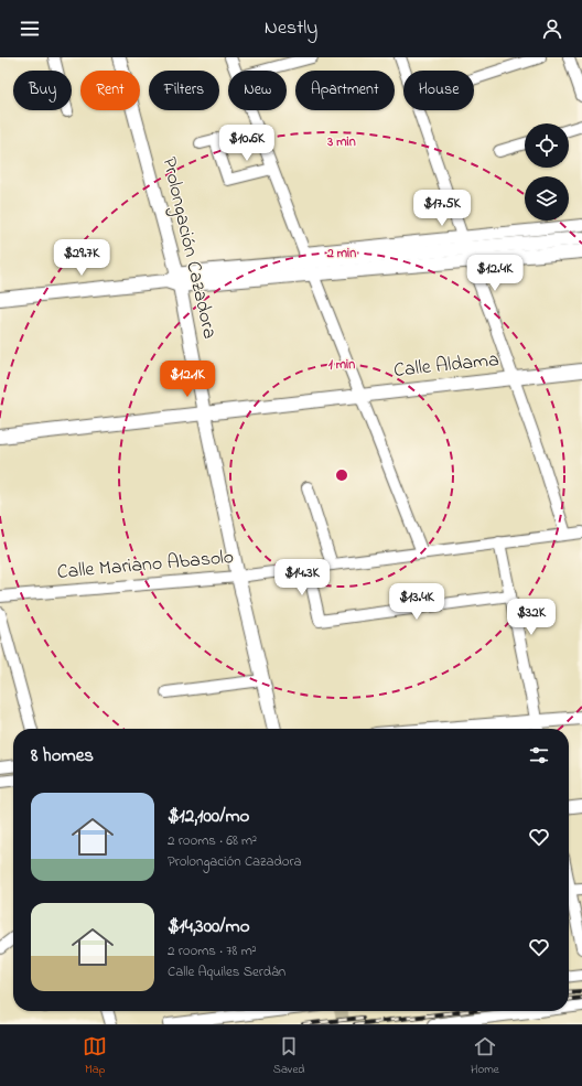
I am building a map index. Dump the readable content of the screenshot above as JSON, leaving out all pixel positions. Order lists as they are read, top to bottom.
{
  "streets": {
    "street": ["Prolongación Cazadora", "Calle Aldama", "Calle Mariano Abasolo"]
  },
  "crossings": [
    ["Prolongación Cazadora", "Calle Aldama"],
    ["Prolongación Cazadora", "Calle Mariano Abasolo"]
  ],
  "page": {
    "header": "Nestly",
    "chip": [
      "Buy",
      "Rent",
      "Filters",
      "New",
      "Apartment",
      "House"
    ],
    "price": [
      "$10.6K",
      "$17.5K",
      "$29.7K",
      "$12.4K",
      "$12.1K",
      "$14.3K",
      "$13.4K",
      "$32K"
    ],
    "heading": "8 homes",
    "list": [
      {
        "name": "$12,100/mo",
        "note": "2 rooms · 68 m² · Prolongación Cazadora"
      },
      {
        "name": "$14,300/mo",
        "note": "2 rooms · 78 m² · Calle Aquiles Serdán"
      }
    ],
    "tabs": ["Map", "Saved", "Home"]
  },
  "rings": ["3 min", "2 min", "1 min"]
}
